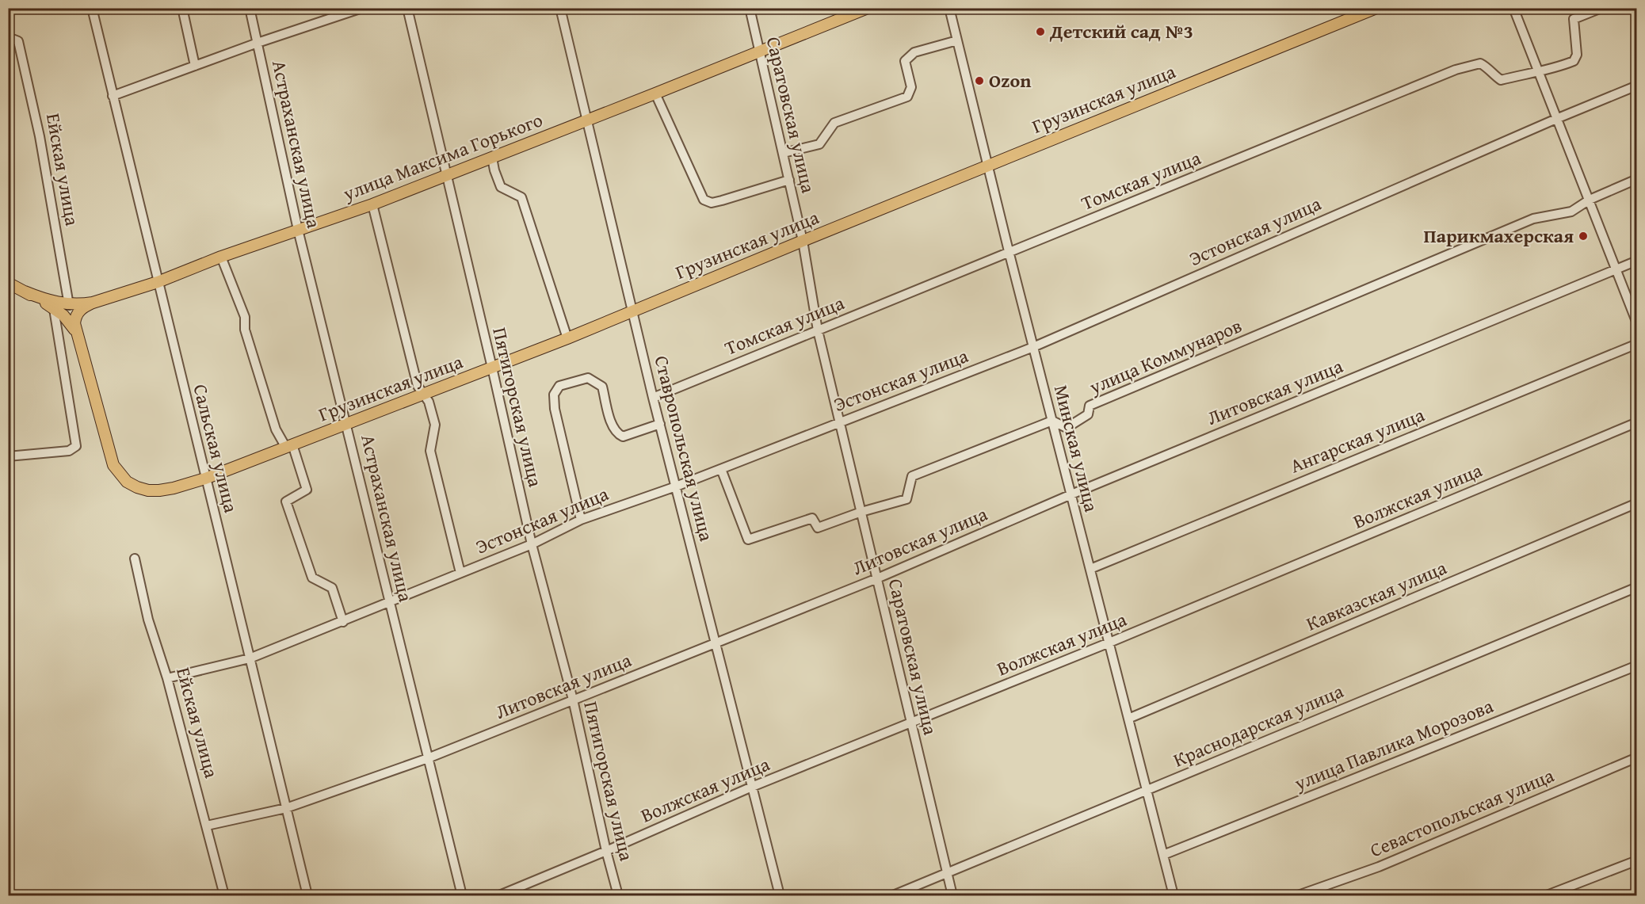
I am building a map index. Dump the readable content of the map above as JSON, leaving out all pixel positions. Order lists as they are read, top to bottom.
{
  "streets": {
    "main road": ["Грузинская улица", "улица Максима Горького"],
    "street": [
      "Саратовская улица",
      "Астраханская улица",
      "Ейская улица",
      "Томская улица",
      "Эстонская улица",
      "улица Коммунаров",
      "Литовская улица",
      "Пятигорская улица",
      "Ангарская улица",
      "Сальская улица",
      "Ставропольская улица",
      "Минская улица",
      "Волжская улица",
      "Кавказская улица",
      "Краснодарская улица",
      "улица Павлика Морозова",
      "Севастопольская улица"
    ]
  },
  "crossings": [
    ["Грузинская улица", "Саратовская улица"],
    ["Грузинская улица", "Астраханская улица"],
    ["Грузинская улица", "Пятигорская улица"],
    ["Грузинская улица", "Сальская улица"],
    ["Грузинская улица", "Ставропольская улица"],
    ["Грузинская улица", "Минская улица"],
    ["Саратовская улица", "улица Максима Горького"],
    ["Саратовская улица", "Томская улица"],
    ["Саратовская улица", "Эстонская улица"],
    ["Саратовская улица", "улица Коммунаров"],
    ["Саратовская улица", "Литовская улица"],
    ["Саратовская улица", "Волжская улица"],
    ["Саратовская улица", "Краснодарская улица"],
    ["Астраханская улица", "улица Максима Горького"],
    ["Астраханская улица", "Эстонская улица"],
    ["Астраханская улица", "Литовская улица"],
    ["улица Максима Горького", "Ейская улица"],
    ["улица Максима Горького", "Пятигорская улица"],
    ["улица Максима Горького", "Сальская улица"],
    ["улица Максима Горького", "Ставропольская улица"],
    ["Ейская улица", "Эстонская улица"],
    ["Ейская улица", "Литовская улица"],
    ["Томская улица", "Ставропольская улица"],
    ["Томская улица", "Минская улица"],
    ["Эстонская улица", "улица Коммунаров"],
    ["Эстонская улица", "Пятигорская улица"],
    ["Эстонская улица", "Сальская улица"],
    ["Эстонская улица", "Ставропольская улица"],
    ["Эстонская улица", "Минская улица"],
    ["улица Коммунаров", "Минская улица"],
    ["Литовская улица", "Пятигорская улица"],
    ["Литовская улица", "Сальская улица"],
    ["Литовская улица", "Ставропольская улица"],
    ["Литовская улица", "Минская улица"],
    ["Пятигорская улица", "Волжская улица"],
    ["Ангарская улица", "Минская улица"],
    ["Ставропольская улица", "Волжская улица"],
    ["Минская улица", "Волжская улица"],
    ["Минская улица", "Кавказская улица"],
    ["Минская улица", "Краснодарская улица"],
    ["Минская улица", "улица Павлика Морозова"]
  ],
  "places": ["Детский сад №3", "Ozon", "Парикмахерская"]
}
